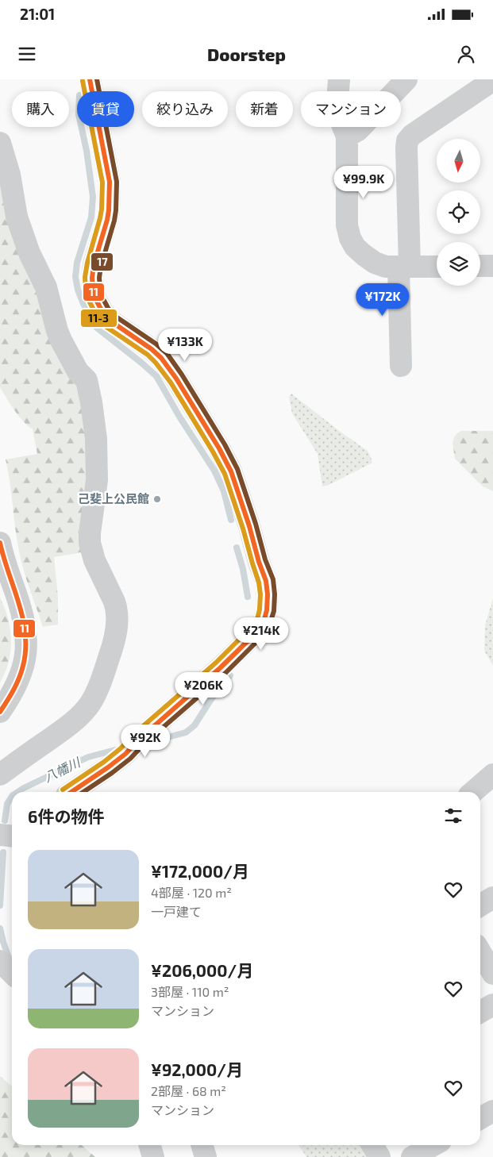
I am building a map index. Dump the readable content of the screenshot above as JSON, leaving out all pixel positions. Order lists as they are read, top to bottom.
{
  "water": ["八幡川"],
  "places": ["己斐上公民館"],
  "lines": ["transit line 11", "transit line 17", "transit line 11-3"],
  "north": "bottom",
  "page": {
    "status": "21:01",
    "header": "Doorstep",
    "chip": [
      "購入",
      "賃貸",
      "絞り込み",
      "新着",
      "マンション"
    ],
    "price": [
      "¥99.9K",
      "¥172K",
      "¥133K",
      "¥214K",
      "¥206K",
      "¥92K"
    ],
    "heading": "6件の物件",
    "list": [
      {
        "name": "¥172,000/月",
        "note": "4部屋 · 120 m² · 一戸建て"
      },
      {
        "name": "¥206,000/月",
        "note": "3部屋 · 110 m² · マンション"
      },
      {
        "name": "¥92,000/月",
        "note": "2部屋 · 68 m² · マンション"
      }
    ]
  }
}
